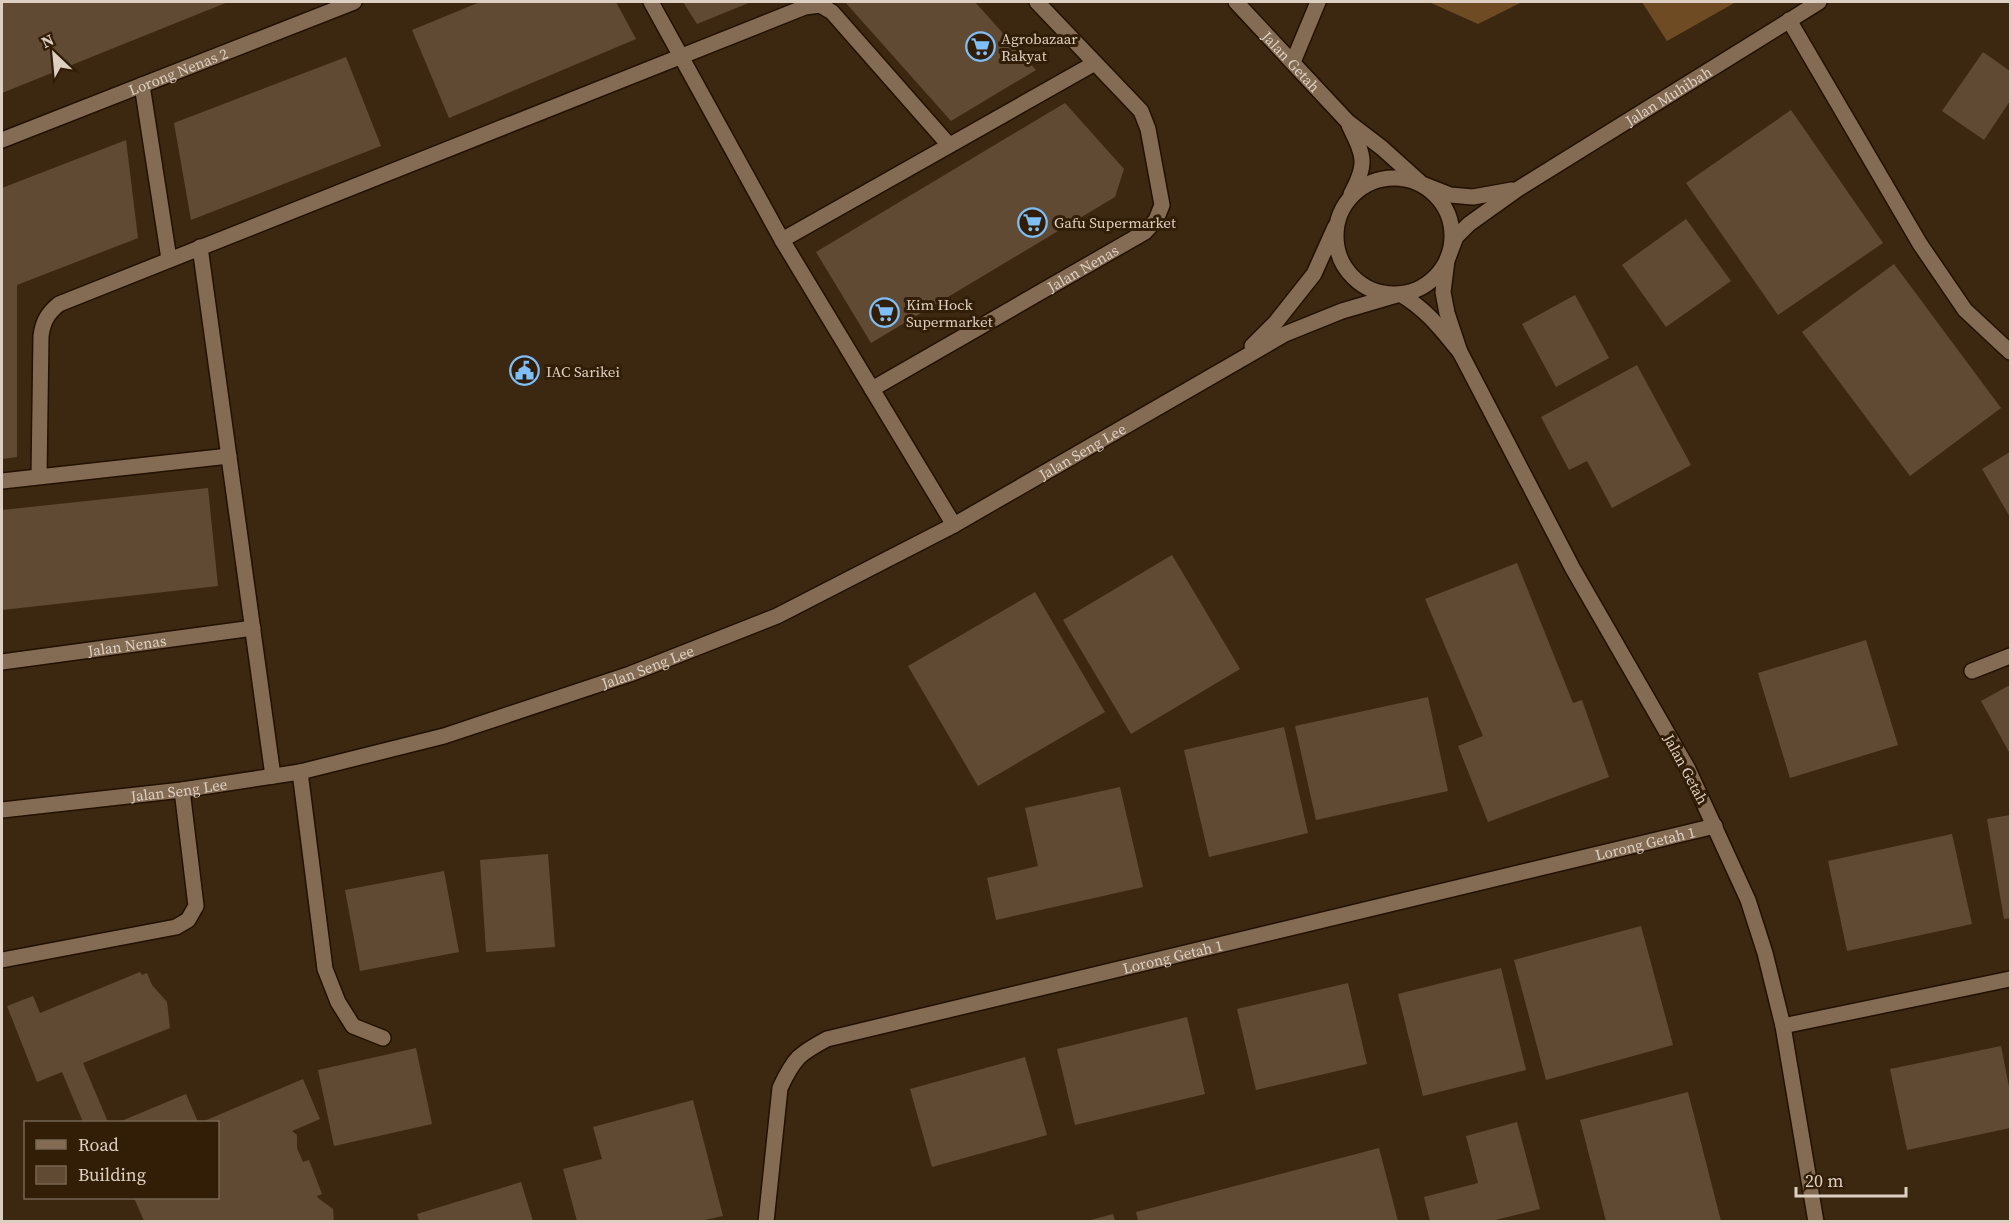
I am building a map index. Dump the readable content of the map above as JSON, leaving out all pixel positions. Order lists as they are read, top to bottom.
{
  "streets": {
    "street": [
      "Jalan Getah",
      "Lorong Nenas 2",
      "Jalan Muhibah",
      "Jalan Nenas",
      "Jalan Seng Lee",
      "Lorong Getah 1"
    ]
  },
  "crossings": [
    ["Jalan Getah", "Jalan Muhibah"],
    ["Jalan Getah", "Jalan Seng Lee"],
    ["Jalan Getah", "Lorong Getah 1"],
    ["Jalan Muhibah", "Jalan Seng Lee"]
  ],
  "places": {
    "supermarket": ["Agrobazaar Rakyat", "Gafu Supermarket", "Kim Hock Supermarket"],
    "public building": ["IAC Sarikei"]
  },
  "legend": ["Road", "Building"],
  "scale_bar": "20 m",
  "north": "top left"
}
